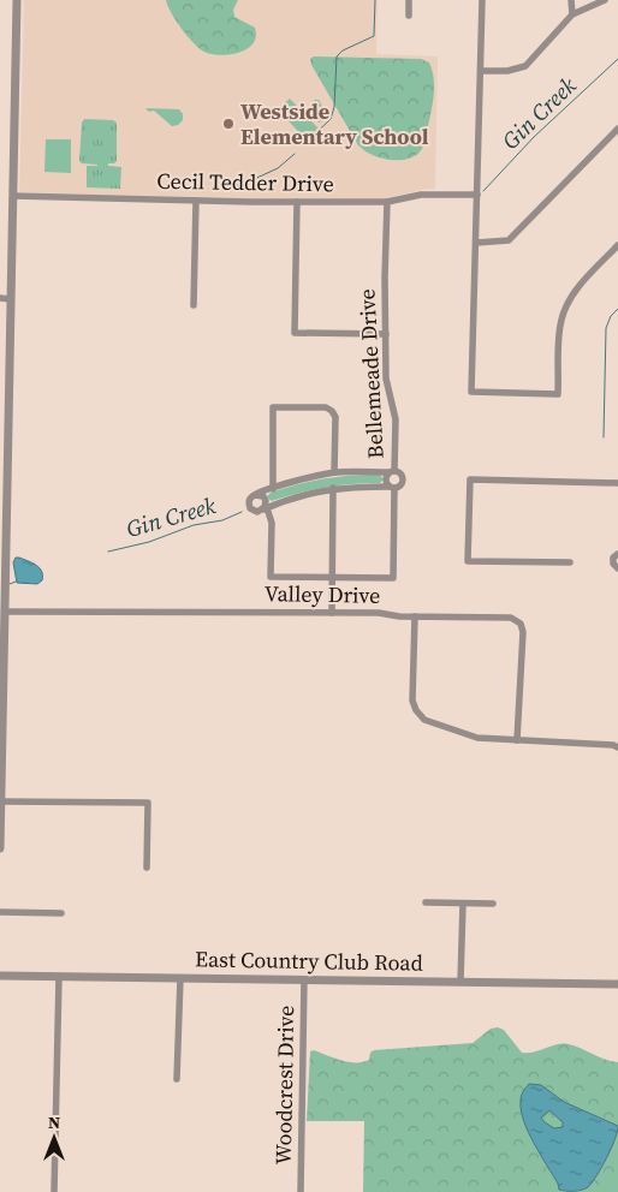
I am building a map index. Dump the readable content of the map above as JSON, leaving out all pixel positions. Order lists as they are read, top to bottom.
{
  "streets": {
    "street": [
      "Cecil Tedder Drive",
      "Bellemeade Drive",
      "Valley Drive",
      "East Country Club Road",
      "Woodcrest Drive"
    ]
  },
  "crossings": [
    ["Cecil Tedder Drive", "Bellemeade Drive"],
    ["East Country Club Road", "Woodcrest Drive"]
  ],
  "water": ["Gin Creek"],
  "places": ["Westside Elementary School"],
  "north": "top"
}
